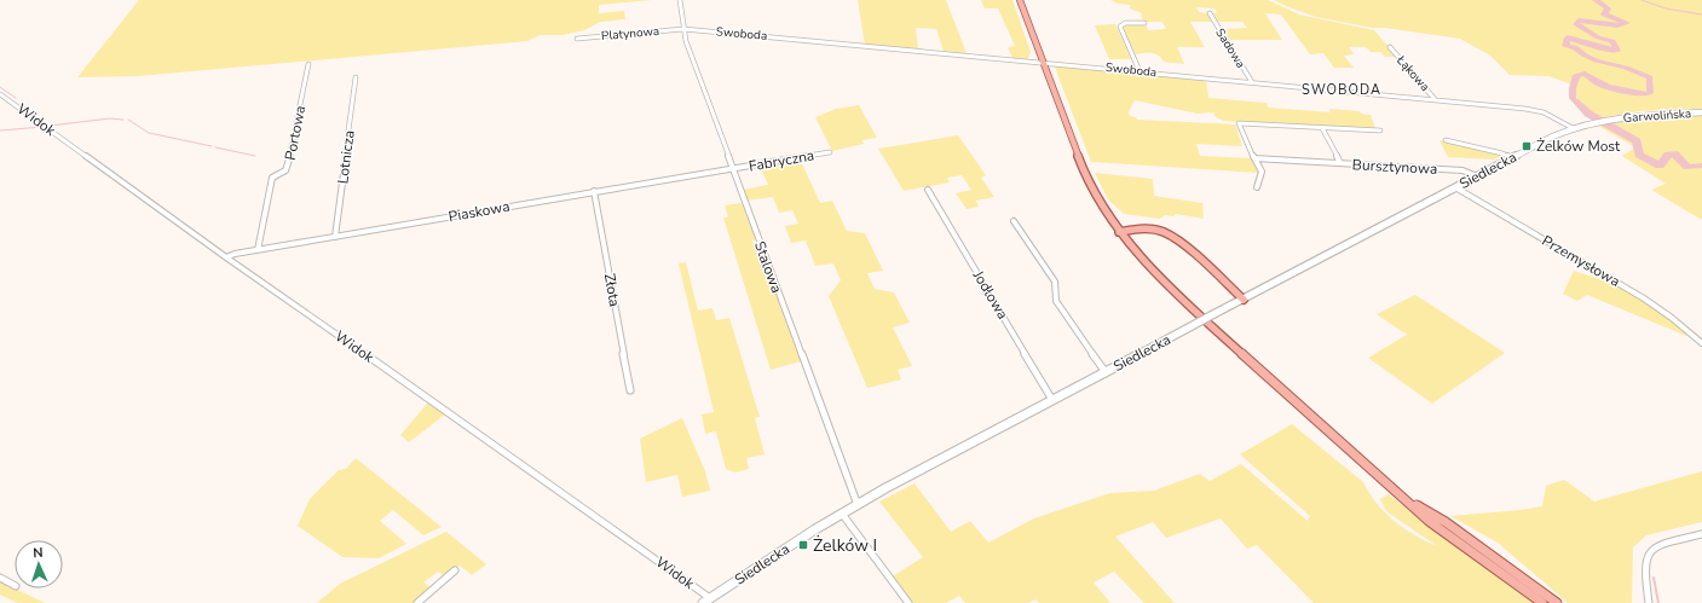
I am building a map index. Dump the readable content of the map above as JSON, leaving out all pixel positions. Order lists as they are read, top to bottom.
{
  "streets": {
    "main road": ["Garwolińska", "Siedlecka"],
    "street": [
      "Platynowa",
      "Swoboda",
      "Sadowa",
      "Łąkowa",
      "Widok",
      "Portowa",
      "Lotnicza",
      "Fabryczna",
      "Bursztynowa",
      "Piaskowa",
      "Przemysłowa",
      "Stalowa",
      "Złota",
      "Jodłowa"
    ]
  },
  "crossings": [
    ["Platynowa", "Swoboda"],
    ["Platynowa", "Stalowa"],
    ["Swoboda", "Sadowa"],
    ["Swoboda", "Łąkowa"],
    ["Swoboda", "Siedlecka"],
    ["Swoboda", "Stalowa"],
    ["Garwolińska", "Siedlecka"],
    ["Widok", "Siedlecka"],
    ["Widok", "Piaskowa"],
    ["Portowa", "Piaskowa"],
    ["Lotnicza", "Piaskowa"],
    ["Fabryczna", "Piaskowa"],
    ["Fabryczna", "Stalowa"],
    ["Bursztynowa", "Siedlecka"],
    ["Siedlecka", "Przemysłowa"],
    ["Siedlecka", "Stalowa"],
    ["Siedlecka", "Jodłowa"],
    ["Piaskowa", "Stalowa"],
    ["Piaskowa", "Złota"]
  ],
  "districts": ["SWOBODA"],
  "places": {
    "transit": ["Żelków Most", "Żelków I"]
  },
  "north": "top"
}
